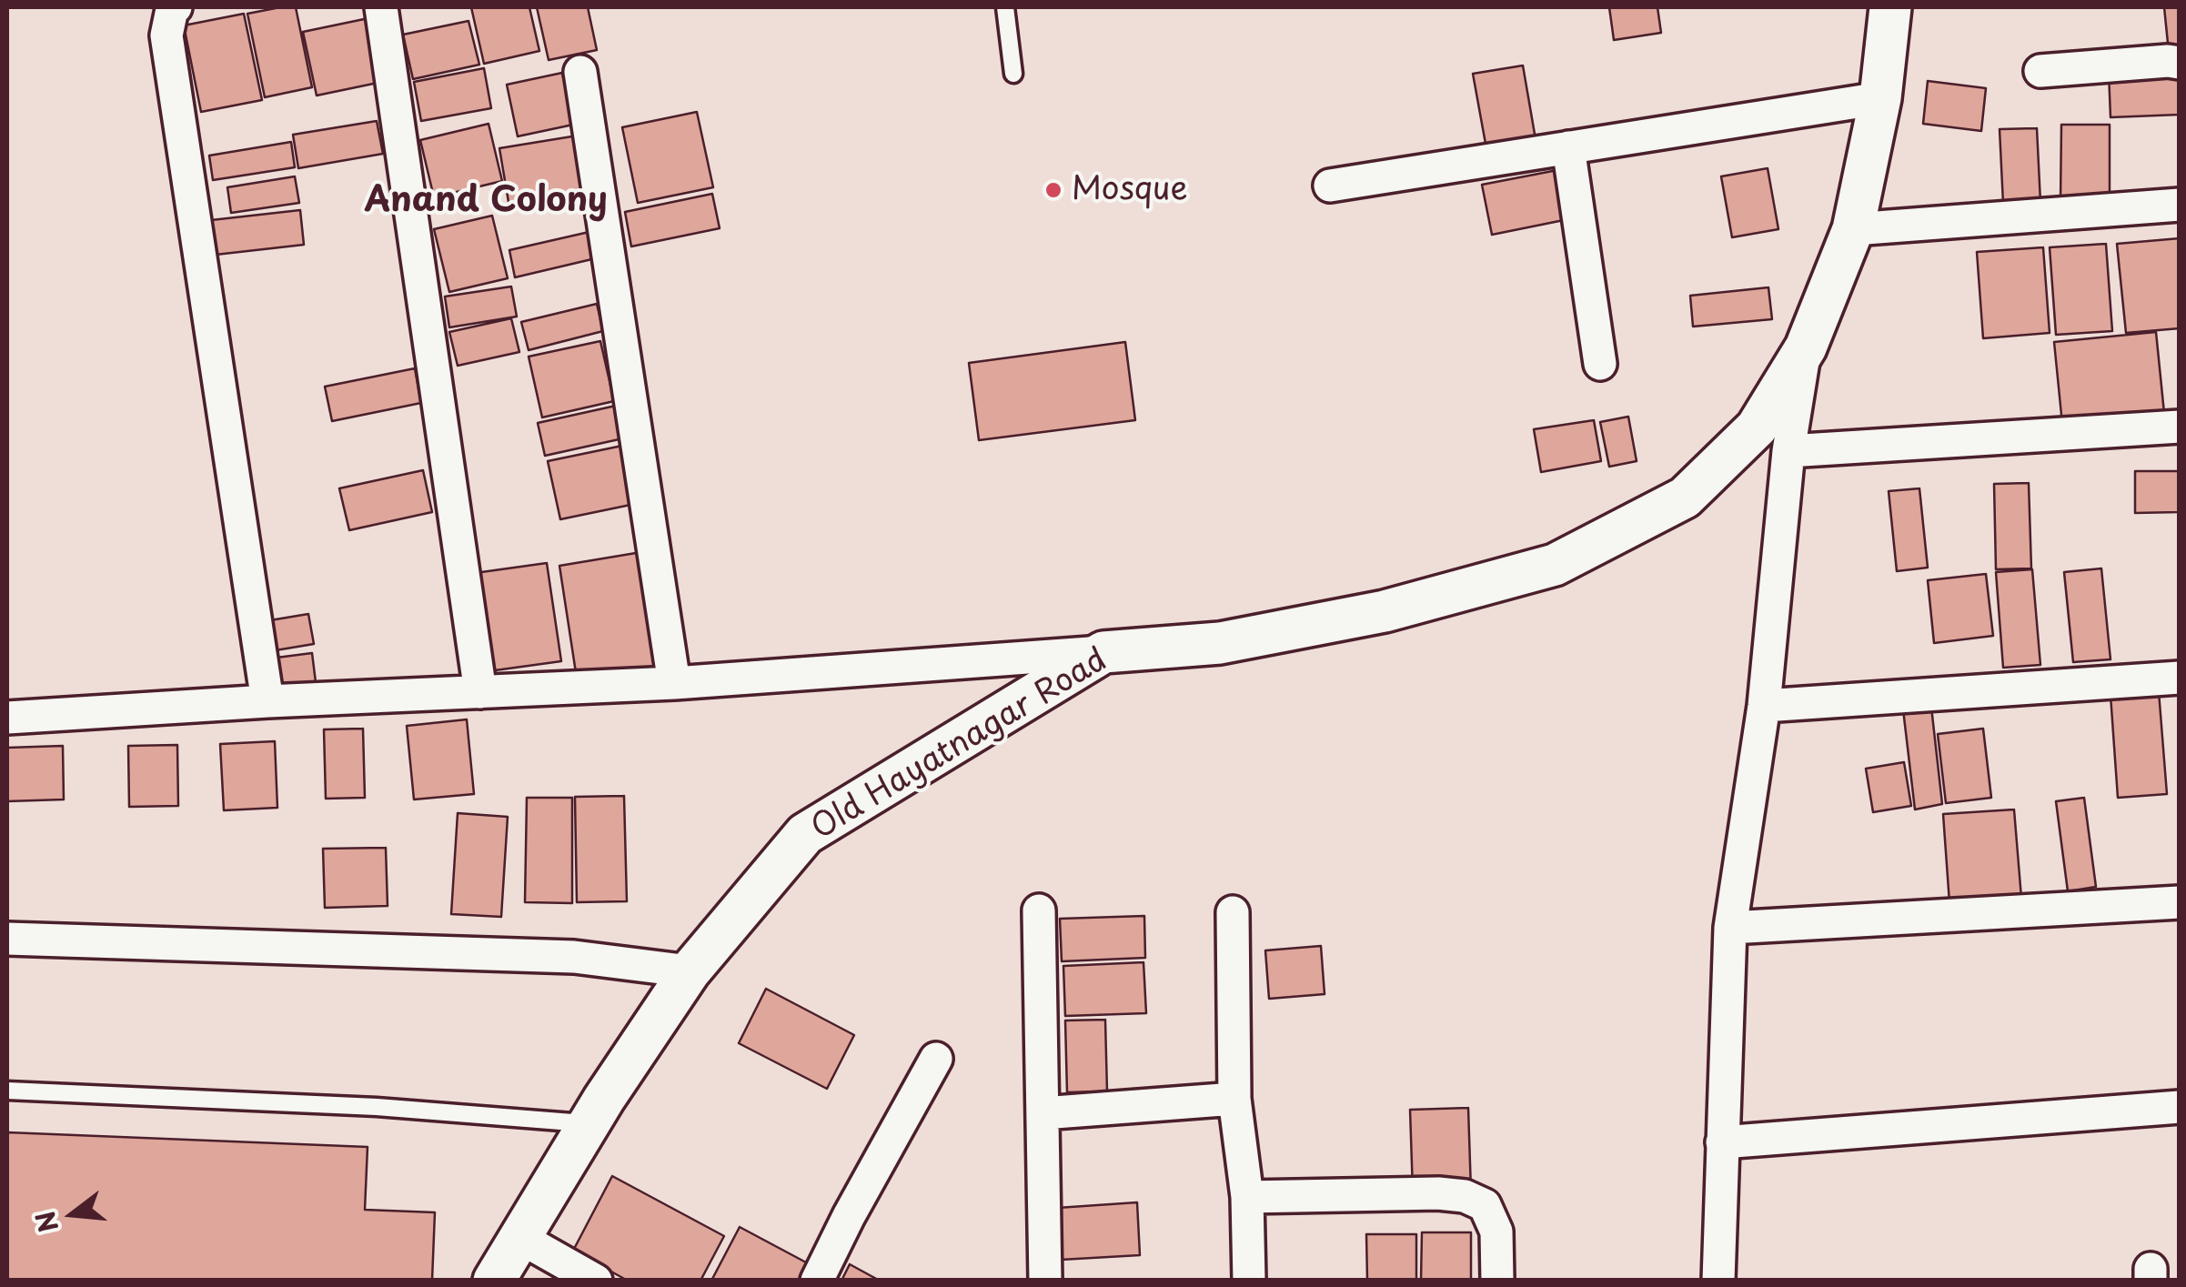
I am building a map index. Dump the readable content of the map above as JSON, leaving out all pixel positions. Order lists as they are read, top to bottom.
{
  "streets": {
    "street": ["Old Hayatnagar Road"]
  },
  "districts": ["Anand Colony"],
  "places": ["Mosque"],
  "north": "left"
}
